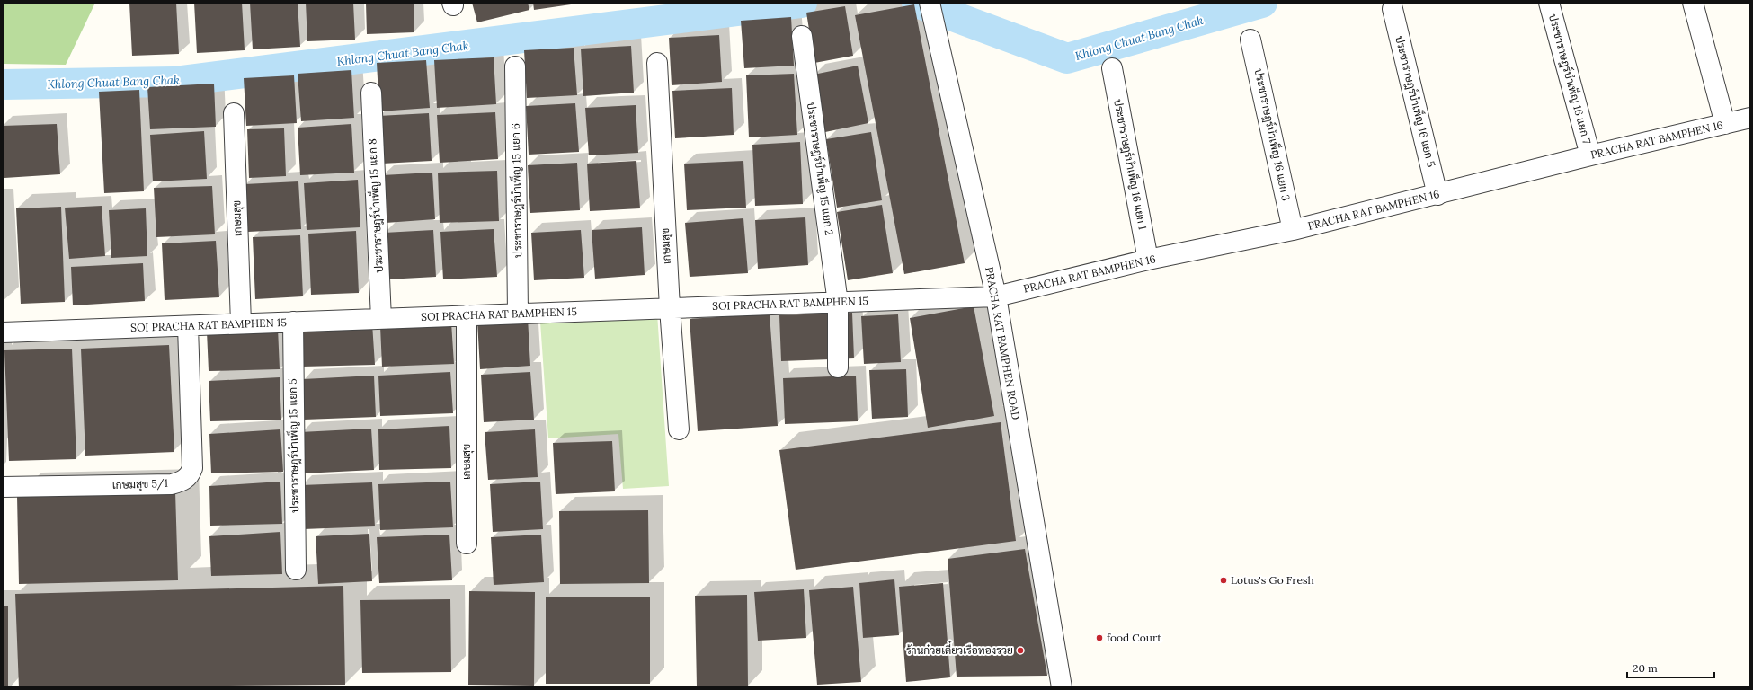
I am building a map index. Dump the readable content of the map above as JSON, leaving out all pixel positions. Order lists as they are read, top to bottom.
{
  "streets": {
    "street": [
      "ประชาราษฎร์บำเพ็ญ 16 แยก 7",
      "ประชาราษฎร์บำเพ็ญ 16 แยก 5",
      "ประชาราษฎร์บำเพ็ญ 16 แยก 3",
      "PRACHA RAT BAMPHEN 16",
      "ประชาราษฎร์บำเพ็ญ 16 แยก 1",
      "ประชาราษฎร์บำเพ็ญ 15 แยก 2",
      "ประชาราษฎร์บำเพ็ญ 15 แยก 6",
      "ประชาราษฎร์บำเพ็ญ 15 แยก 8",
      "เกษมสุข",
      "SOI PRACHA RAT BAMPHEN 15",
      "PRACHA RAT BAMPHEN ROAD",
      "ประชาราษฎร์บำเพ็ญ 15 แยก 5",
      "เกษมสุข 5/1"
    ]
  },
  "crossings": [
    ["ประชาราษฎร์บำเพ็ญ 16 แยก 7", "PRACHA RAT BAMPHEN 16"],
    ["ประชาราษฎร์บำเพ็ญ 16 แยก 5", "PRACHA RAT BAMPHEN 16"],
    ["ประชาราษฎร์บำเพ็ญ 16 แยก 3", "PRACHA RAT BAMPHEN 16"],
    ["PRACHA RAT BAMPHEN 16", "ประชาราษฎร์บำเพ็ญ 16 แยก 1"],
    ["PRACHA RAT BAMPHEN 16", "SOI PRACHA RAT BAMPHEN 15"],
    ["PRACHA RAT BAMPHEN 16", "PRACHA RAT BAMPHEN ROAD"],
    ["ประชาราษฎร์บำเพ็ญ 15 แยก 2", "SOI PRACHA RAT BAMPHEN 15"],
    ["ประชาราษฎร์บำเพ็ญ 15 แยก 6", "SOI PRACHA RAT BAMPHEN 15"],
    ["ประชาราษฎร์บำเพ็ญ 15 แยก 8", "SOI PRACHA RAT BAMPHEN 15"],
    ["เกษมสุข", "SOI PRACHA RAT BAMPHEN 15"],
    ["SOI PRACHA RAT BAMPHEN 15", "PRACHA RAT BAMPHEN ROAD"],
    ["SOI PRACHA RAT BAMPHEN 15", "ประชาราษฎร์บำเพ็ญ 15 แยก 5"],
    ["SOI PRACHA RAT BAMPHEN 15", "เกษมสุข 5/1"]
  ],
  "water": ["Khlong Chuat Bang Chak"],
  "places": ["Lotus's Go Fresh", "food Court", "ร้านก๋วยเตี๋ยวเรือทองรวย"],
  "scale_bar": "20 m"
}
